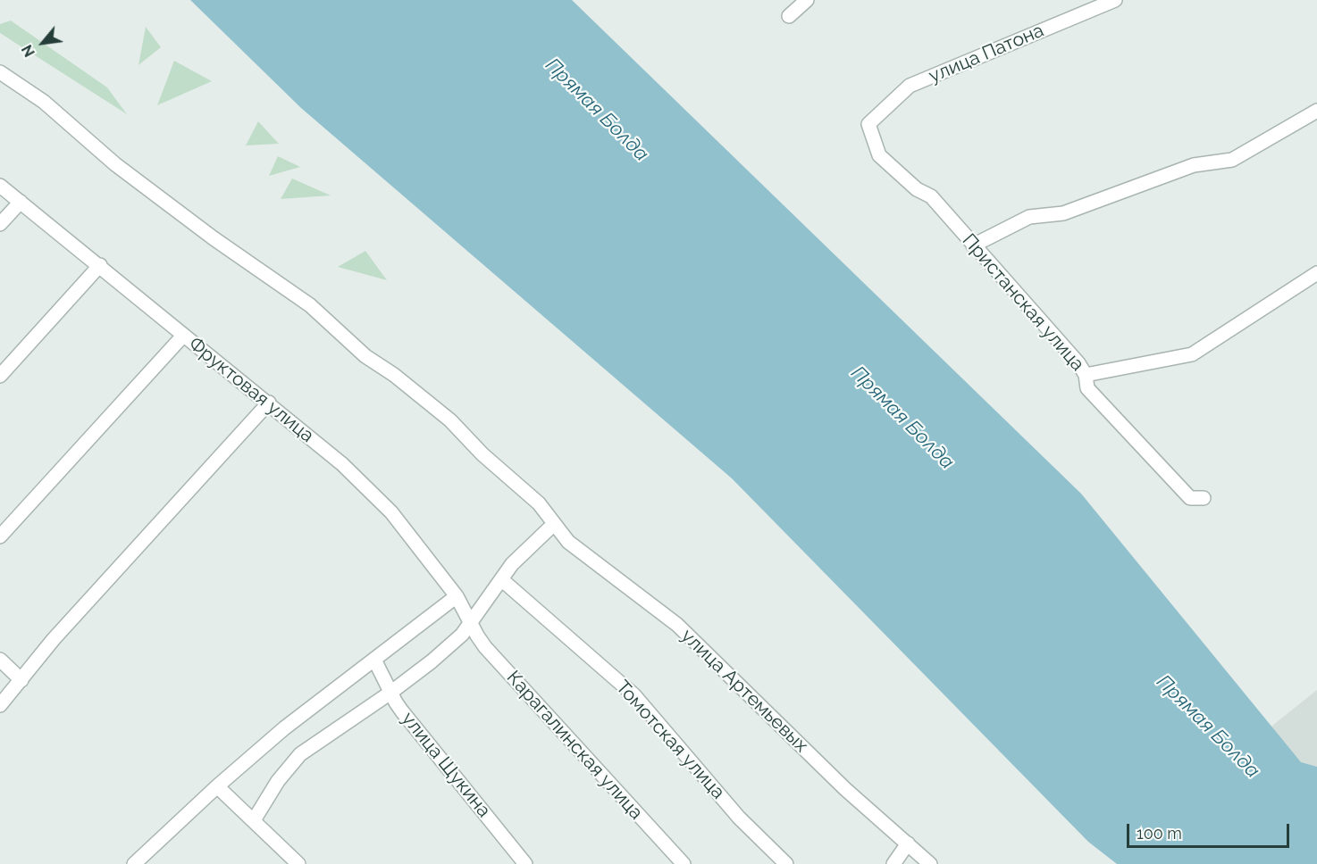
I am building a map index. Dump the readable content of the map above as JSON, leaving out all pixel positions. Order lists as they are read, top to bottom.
{
  "streets": {
    "street": [
      "улица Патона",
      "Пристанская улица",
      "Фруктовая улица",
      "улица Артемьевых",
      "Томотская улица",
      "Карагалинская улица",
      "улица Щукина"
    ]
  },
  "crossings": [
    ["улица Патона", "Пристанская улица"],
    ["Фруктовая улица", "Карагалинская улица"]
  ],
  "water": ["Прямая Болда"],
  "scale_bar": "100 m",
  "north": "bottom left"
}
